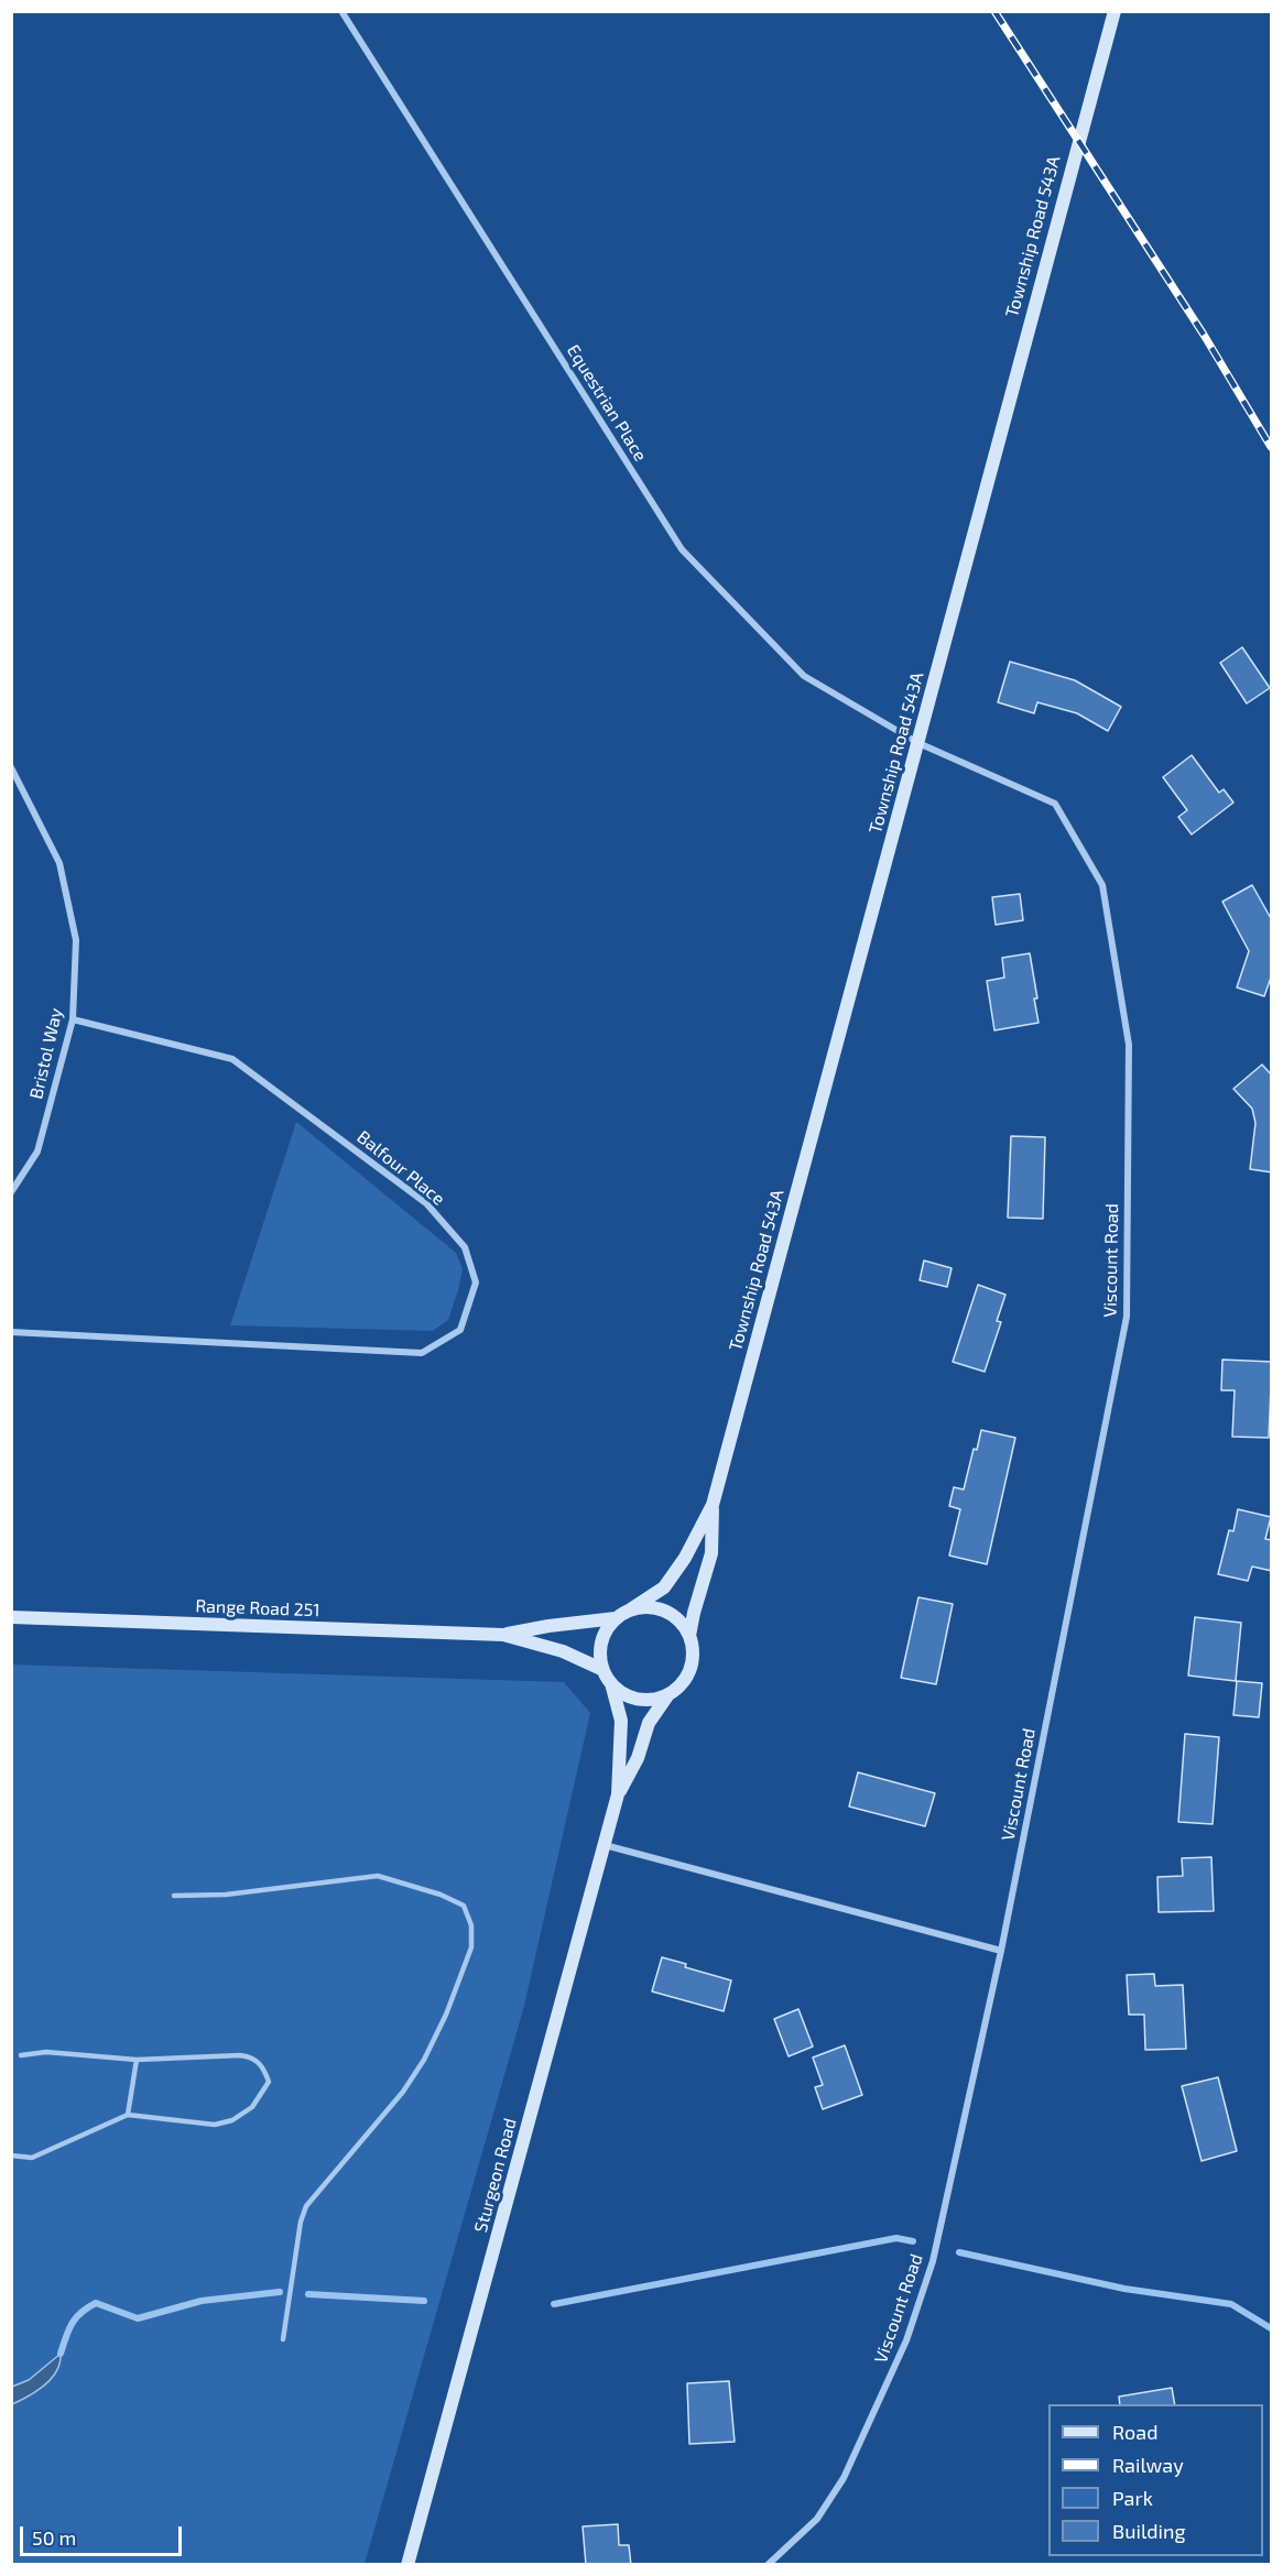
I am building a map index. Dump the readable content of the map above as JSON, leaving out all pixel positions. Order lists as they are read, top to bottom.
{
  "streets": {
    "main road": ["Township Road 543A", "Range Road 251", "Sturgeon Road"],
    "street": [
      "Equestrian Place",
      "Bristol Way",
      "Balfour Place",
      "Viscount Road"
    ]
  },
  "crossings": [
    ["Township Road 543A", "Equestrian Place"],
    ["Township Road 543A", "Viscount Road"],
    ["Township Road 543A", "Range Road 251"],
    ["Township Road 543A", "Sturgeon Road"],
    ["Equestrian Place", "Viscount Road"],
    ["Bristol Way", "Balfour Place"],
    ["Range Road 251", "Sturgeon Road"]
  ],
  "legend": [
    "Road",
    "Railway",
    "Park",
    "Building"
  ],
  "scale_bar": "50 m"
}
